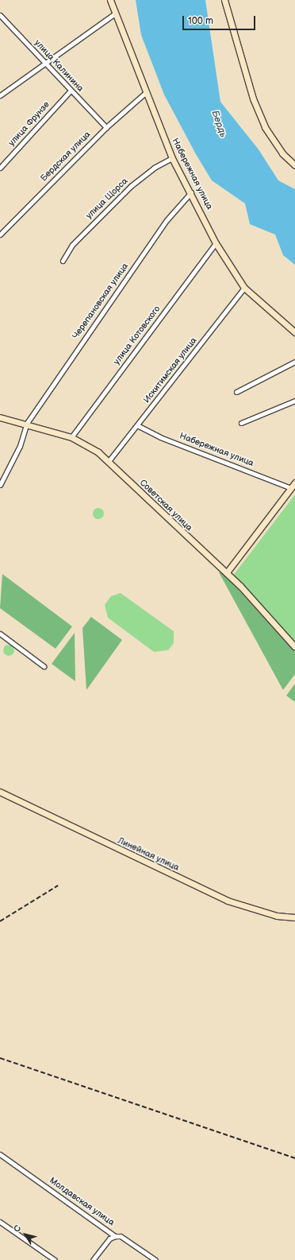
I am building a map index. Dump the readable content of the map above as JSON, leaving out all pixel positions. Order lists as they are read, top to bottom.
{
  "streets": {
    "main road": ["Набережная улица", "Советская улица", "Линейная улица"],
    "street": [
      "улица Калинина",
      "улица Фрунзе",
      "Бердская улица",
      "улица Щорса",
      "Черепановская улица",
      "улица Котовского",
      "Искитимская улица",
      "Молдавская улица"
    ]
  },
  "crossings": [
    ["улица Калинина", "улица Фрунзе"],
    ["улица Калинина", "Бердская улица"],
    ["Бердская улица", "Набережная улица"],
    ["Набережная улица", "улица Щорса"],
    ["Набережная улица", "Черепановская улица"],
    ["Набережная улица", "улица Котовского"],
    ["Набережная улица", "Искитимская улица"],
    ["Черепановская улица", "Советская улица"],
    ["улица Котовского", "Советская улица"],
    ["Искитимская улица", "Советская улица"]
  ],
  "water": ["Бердь"],
  "scale_bar": "100 m",
  "north": "top left"
}
